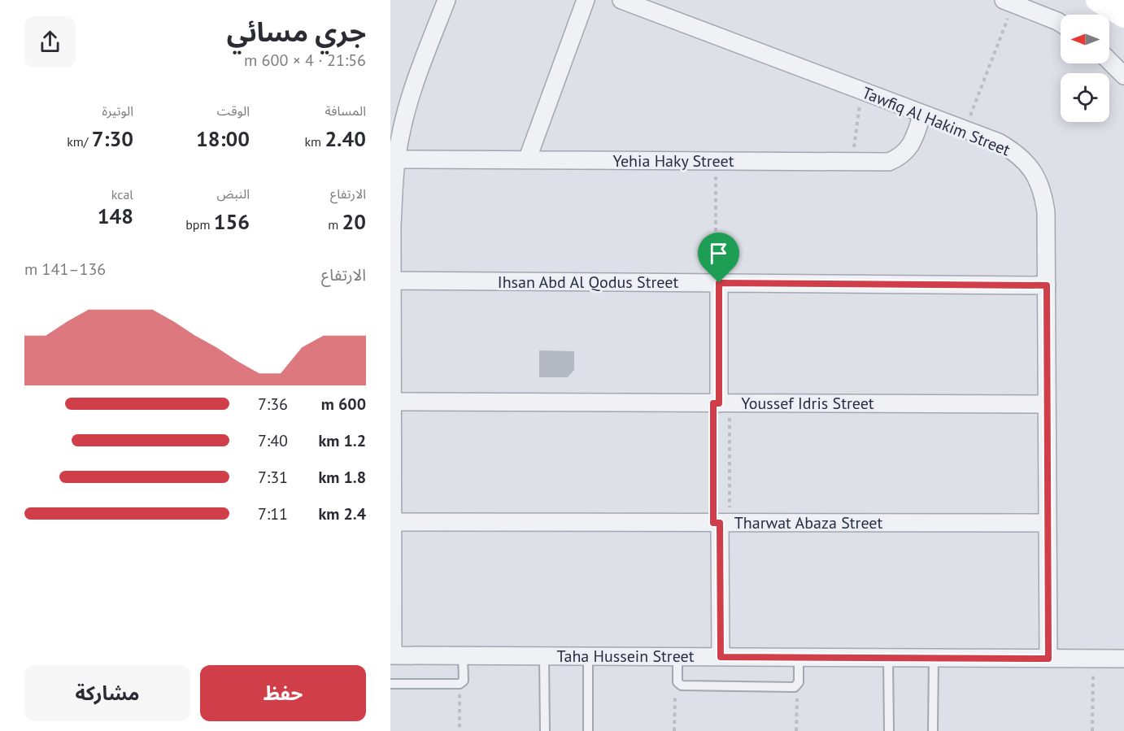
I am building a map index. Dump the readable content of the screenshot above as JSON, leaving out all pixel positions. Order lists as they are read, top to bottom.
{
  "streets": {
    "street": [
      "Tawfiq Al Hakim Street",
      "Yehia Haky Street",
      "Ihsan Abd Al Qodus Street",
      "Youssef Idris Street",
      "Tharwat Abaza Street",
      "Taha Hussein Street"
    ]
  },
  "crossings": [
    ["Tawfiq Al Hakim Street", "Yehia Haky Street"],
    ["Tawfiq Al Hakim Street", "Ihsan Abd Al Qodus Street"],
    ["Tawfiq Al Hakim Street", "Youssef Idris Street"],
    ["Tawfiq Al Hakim Street", "Tharwat Abaza Street"],
    ["Tawfiq Al Hakim Street", "Taha Hussein Street"]
  ],
  "north": "left",
  "page": {
    "heading": ["جري مسائي", "21:56 · 4 × 600 m"],
    "stats": [
      ["المسافة", "2.40 km"],
      ["الوقت", "18:00"],
      ["الوتيرة", "7:30 /km"],
      ["الارتفاع", "20 m"],
      ["النبض", "156 bpm"],
      ["kcal", "148"]
    ],
    "chart": ["الارتفاع", "136–141 m"],
    "list": [
      {
        "name": "600 m",
        "note": "7:36"
      },
      {
        "name": "1.2 km",
        "note": "7:40"
      },
      {
        "name": "1.8 km",
        "note": "7:31"
      },
      {
        "name": "2.4 km",
        "note": "7:11"
      }
    ],
    "buttons": ["حفظ", "مشاركة"]
  }
}
